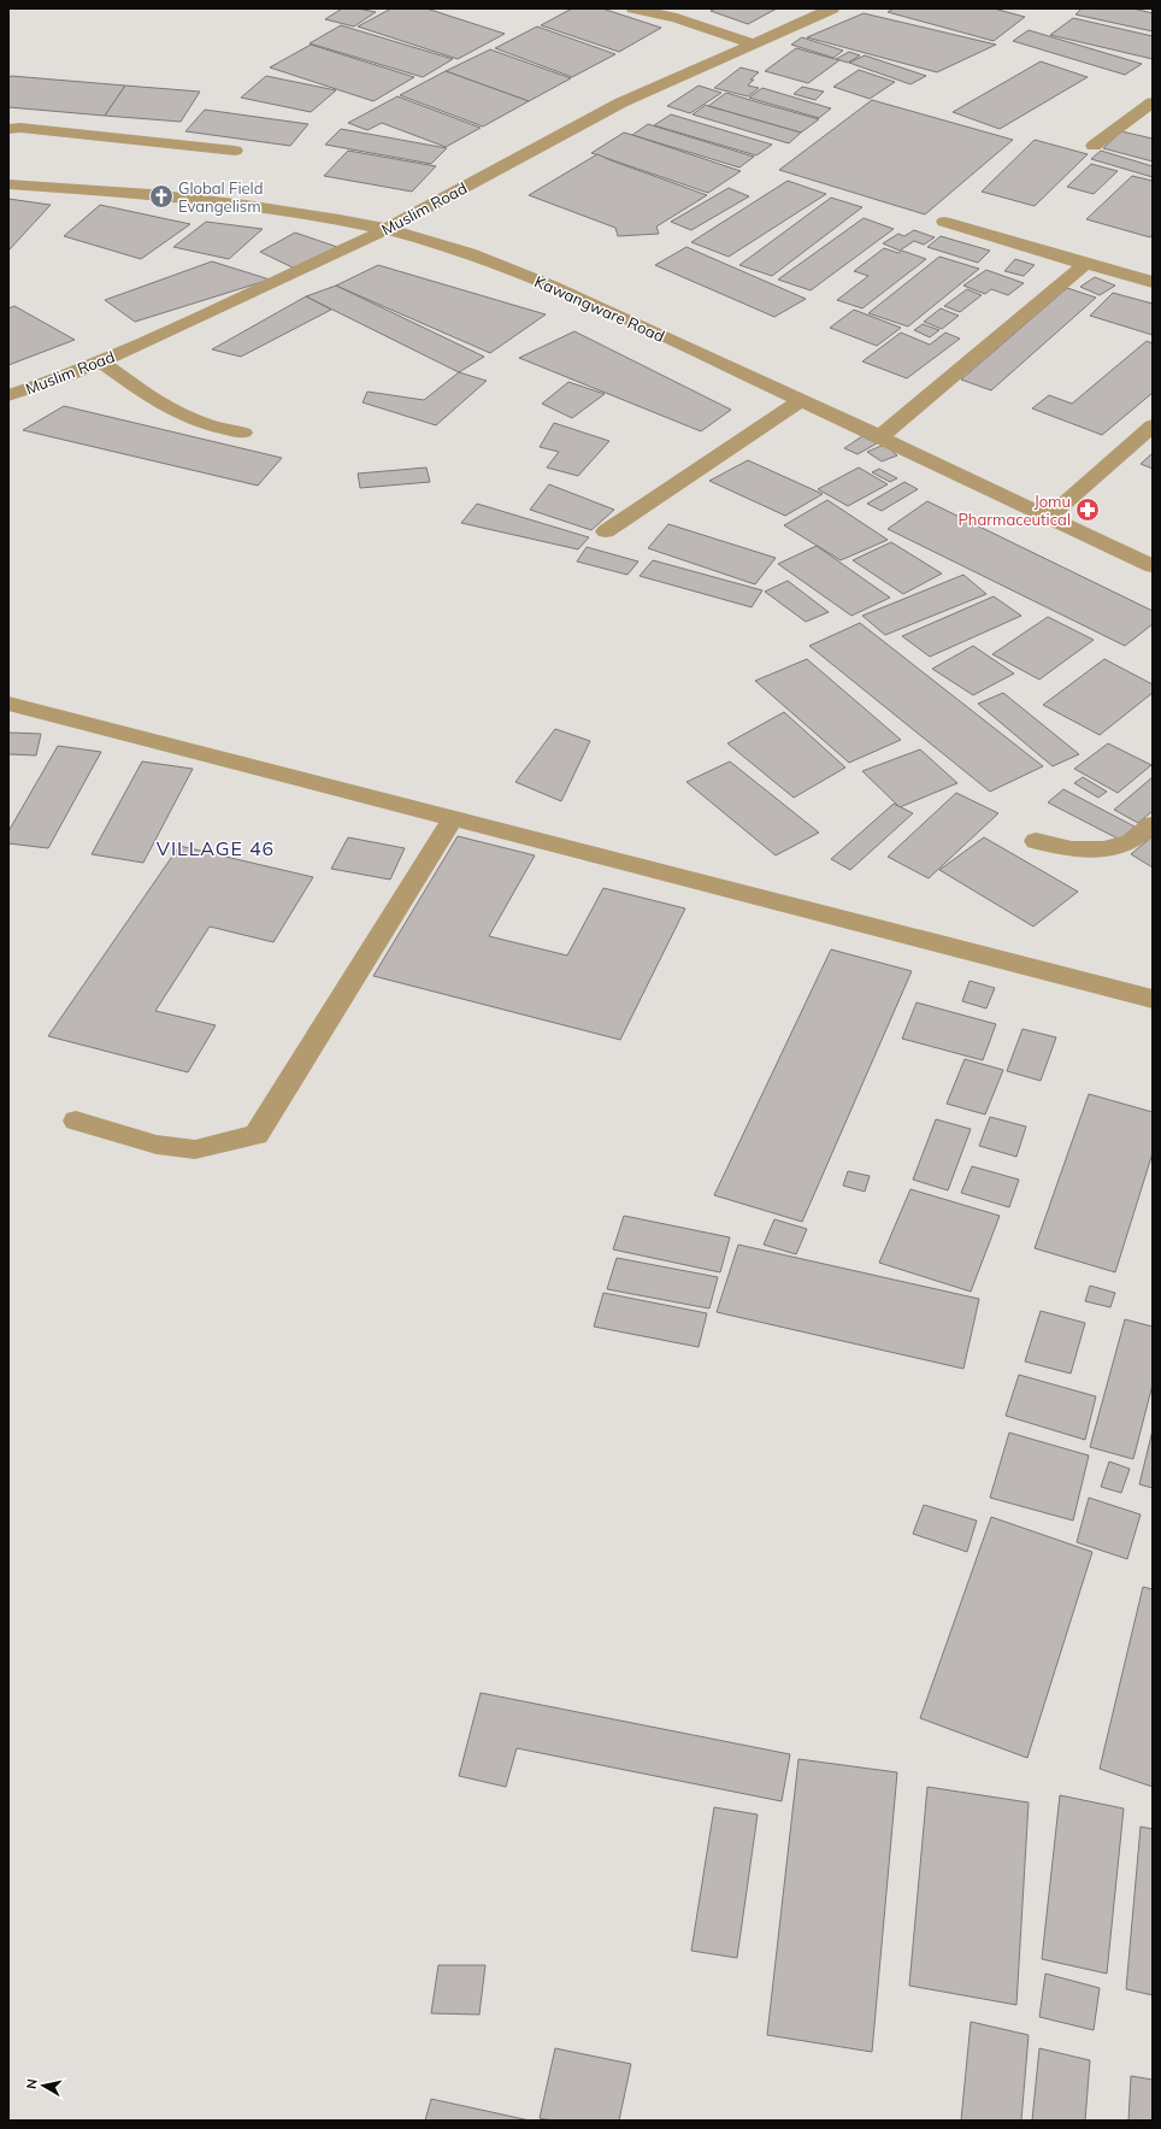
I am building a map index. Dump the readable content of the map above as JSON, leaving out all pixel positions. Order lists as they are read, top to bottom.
{
  "streets": {
    "street": ["Muslim Road", "Kawangware Road"]
  },
  "crossings": [
    ["Muslim Road", "Kawangware Road"]
  ],
  "districts": ["VILLAGE 46"],
  "places": {
    "church": ["Global Field Evangelism"],
    "pharmacy": ["Jomu Pharmaceutical"]
  },
  "north": "left"
}
